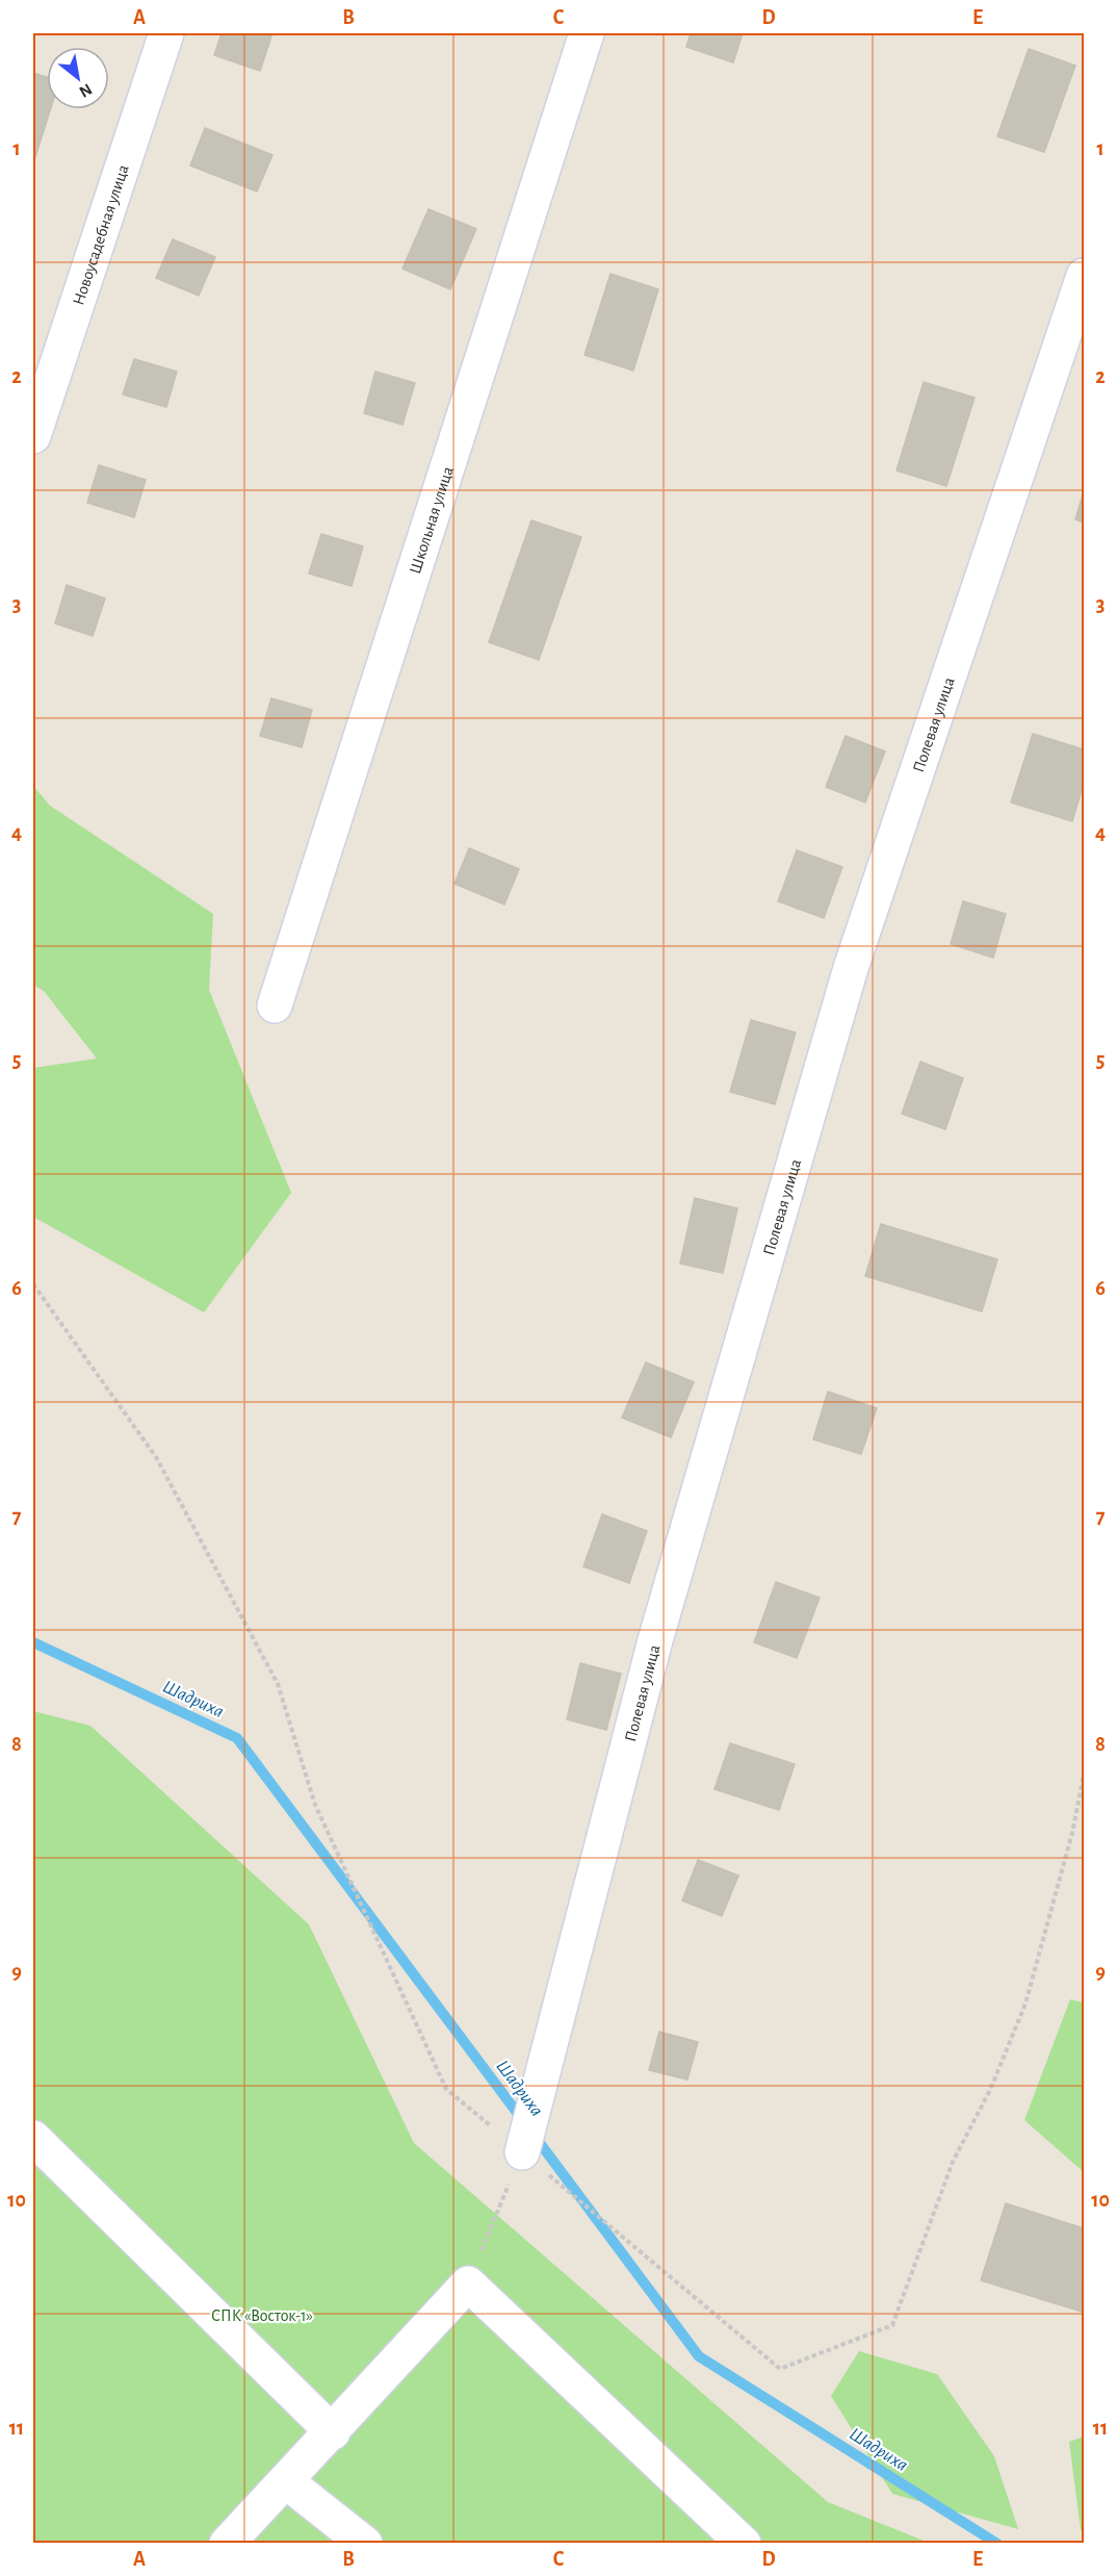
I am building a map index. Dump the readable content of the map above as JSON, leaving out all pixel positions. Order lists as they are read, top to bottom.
{
  "streets": {
    "street": ["Новоусадебная улица", "Школьная улица", "Полевая улица"]
  },
  "water": ["Шадриха"],
  "parks": ["СПК «Восток-1»"],
  "north": "bottom right",
  "grid": {
    "columns": [
      "A",
      "B",
      "C",
      "D",
      "E"
    ],
    "rows": [
      "1",
      "2",
      "3",
      "4",
      "5",
      "6",
      "7",
      "8",
      "9",
      "10",
      "11"
    ]
  }
}
